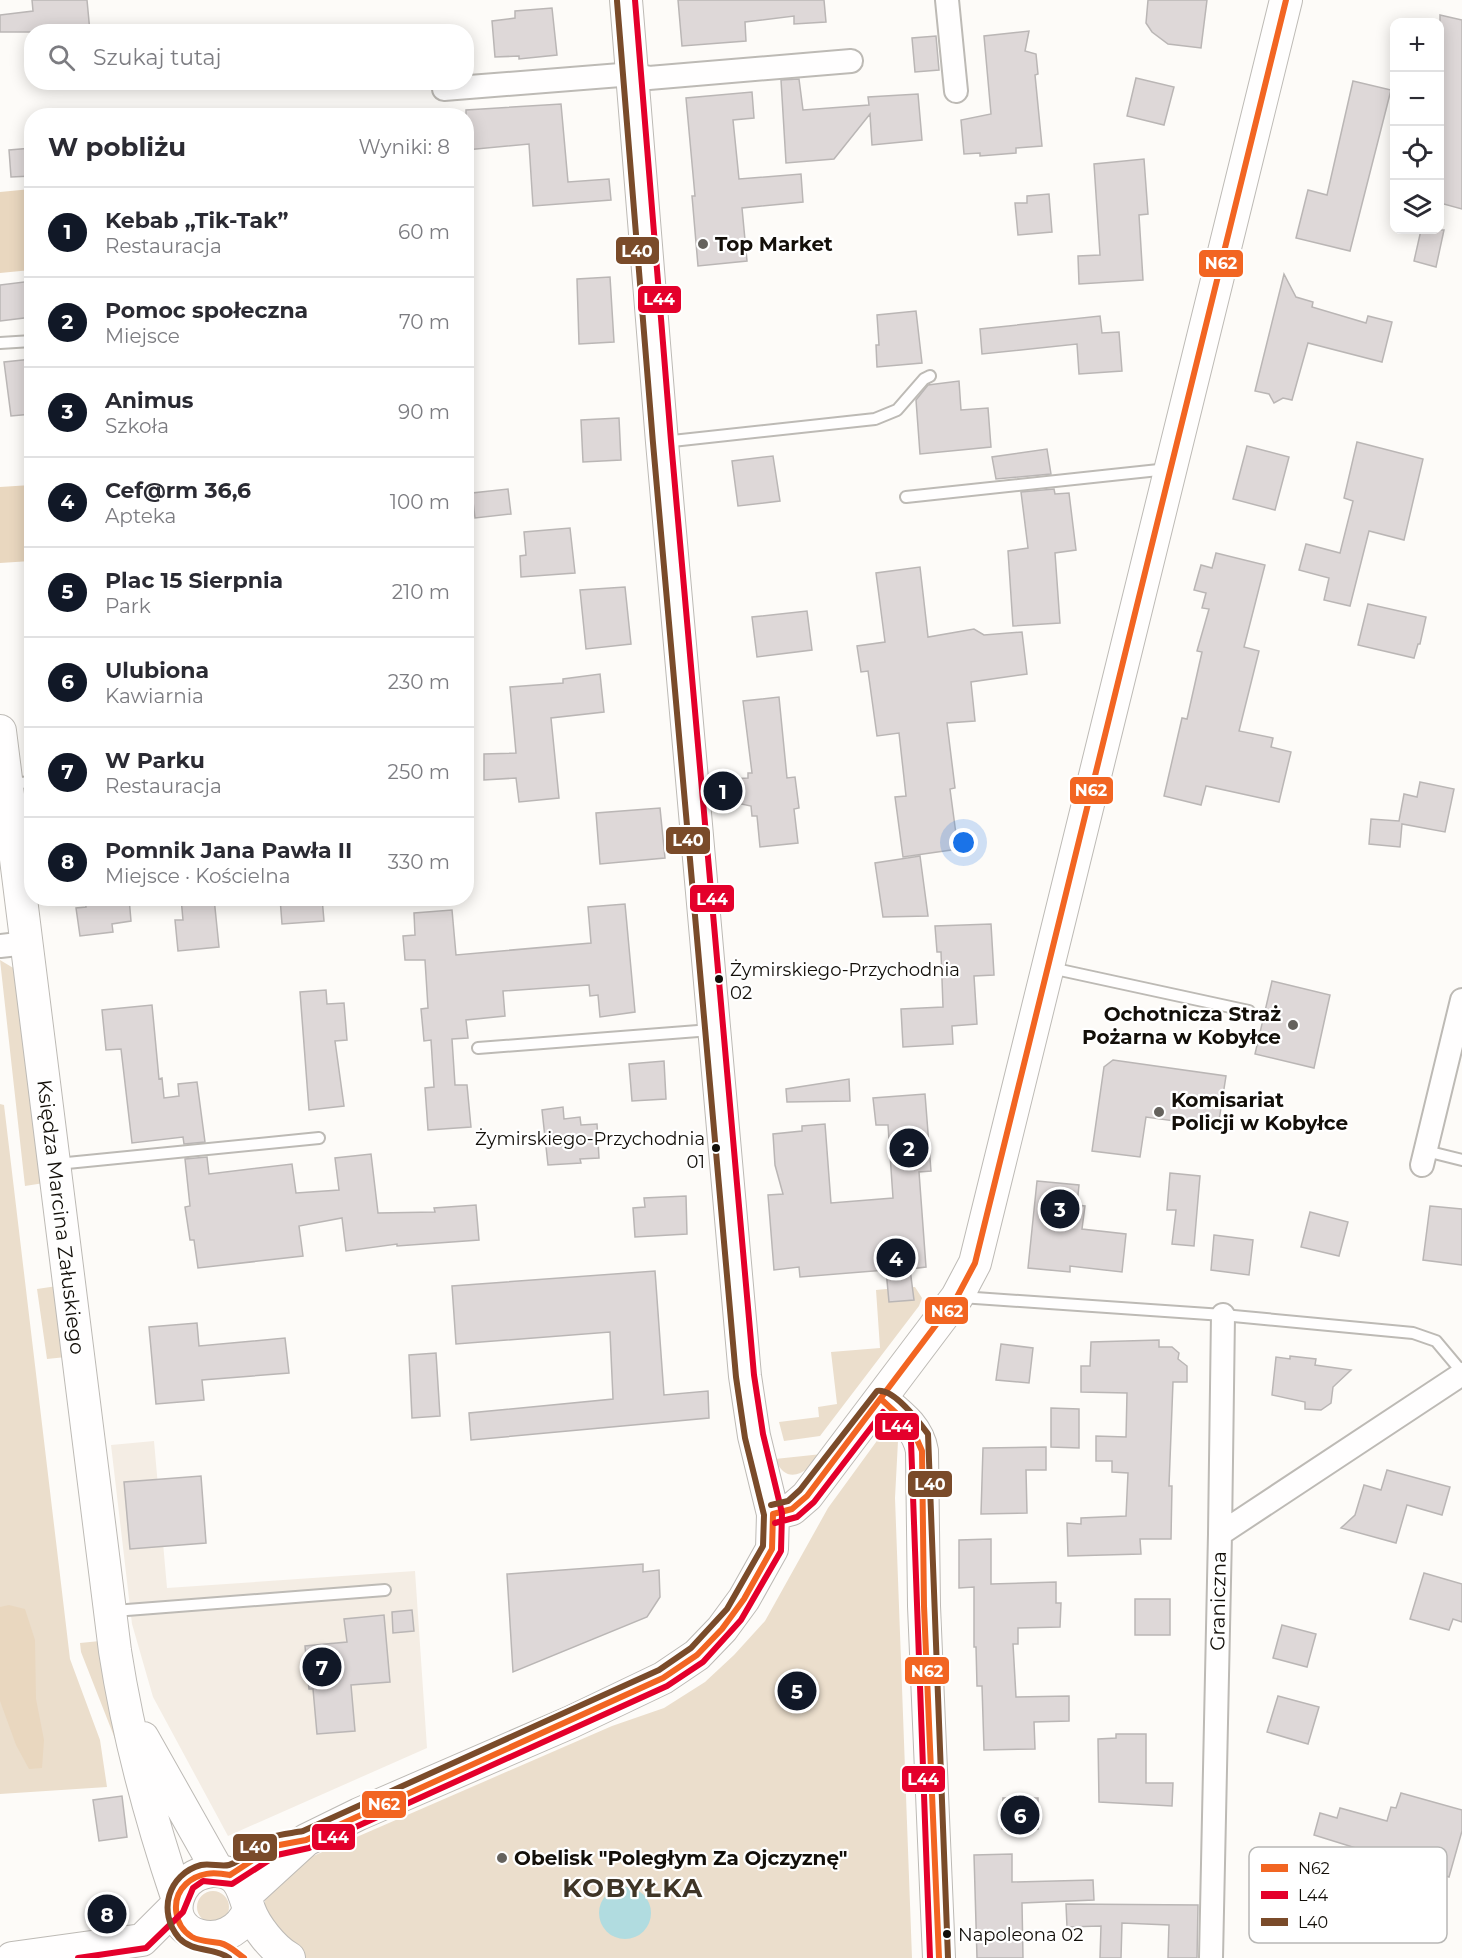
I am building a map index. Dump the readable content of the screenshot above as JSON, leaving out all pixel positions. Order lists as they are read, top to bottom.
{
  "streets": {
    "street": ["Księdza Marcina Załuskiego", "Graniczna"]
  },
  "districts": ["KOBYŁKA"],
  "places": [
    "Top Market",
    "Żymirskiego-Przychodnia 02",
    "Ochotnicza Straż Pożarna w Kobyłce",
    "Komisariat Policji w Kobyłce",
    "Żymirskiego-Przychodnia 01",
    "Obelisk \"Poległym Za Ojczyznę\"",
    "Napoleona 02"
  ],
  "lines": ["transit line N62", "transit line L44", "transit line L40"],
  "legend": ["N62", "L44", "L40"],
  "page": {
    "map_buttons": ["+", "−"],
    "search": "Szukaj tutaj",
    "heading": ["W pobliżu", "Wyniki: 8"],
    "list": [
      {
        "mark": "1",
        "name": "Kebab „Tik-Tak”",
        "note": "Restauracja",
        "value": "60 m"
      },
      {
        "mark": "2",
        "name": "Pomoc społeczna",
        "note": "Miejsce",
        "value": "70 m"
      },
      {
        "mark": "3",
        "name": "Animus",
        "note": "Szkoła",
        "value": "90 m"
      },
      {
        "mark": "4",
        "name": "Cef@rm 36,6",
        "note": "Apteka",
        "value": "100 m"
      },
      {
        "mark": "5",
        "name": "Plac 15 Sierpnia",
        "note": "Park",
        "value": "210 m"
      },
      {
        "mark": "6",
        "name": "Ulubiona",
        "note": "Kawiarnia",
        "value": "230 m"
      },
      {
        "mark": "7",
        "name": "W Parku",
        "note": "Restauracja",
        "value": "250 m"
      },
      {
        "mark": "8",
        "name": "Pomnik Jana Pawła II",
        "note": "Miejsce · Kościelna",
        "value": "330 m"
      }
    ],
    "pins": [
      "1",
      "2",
      "3",
      "4",
      "7",
      "5",
      "6",
      "8"
    ]
  }
}
